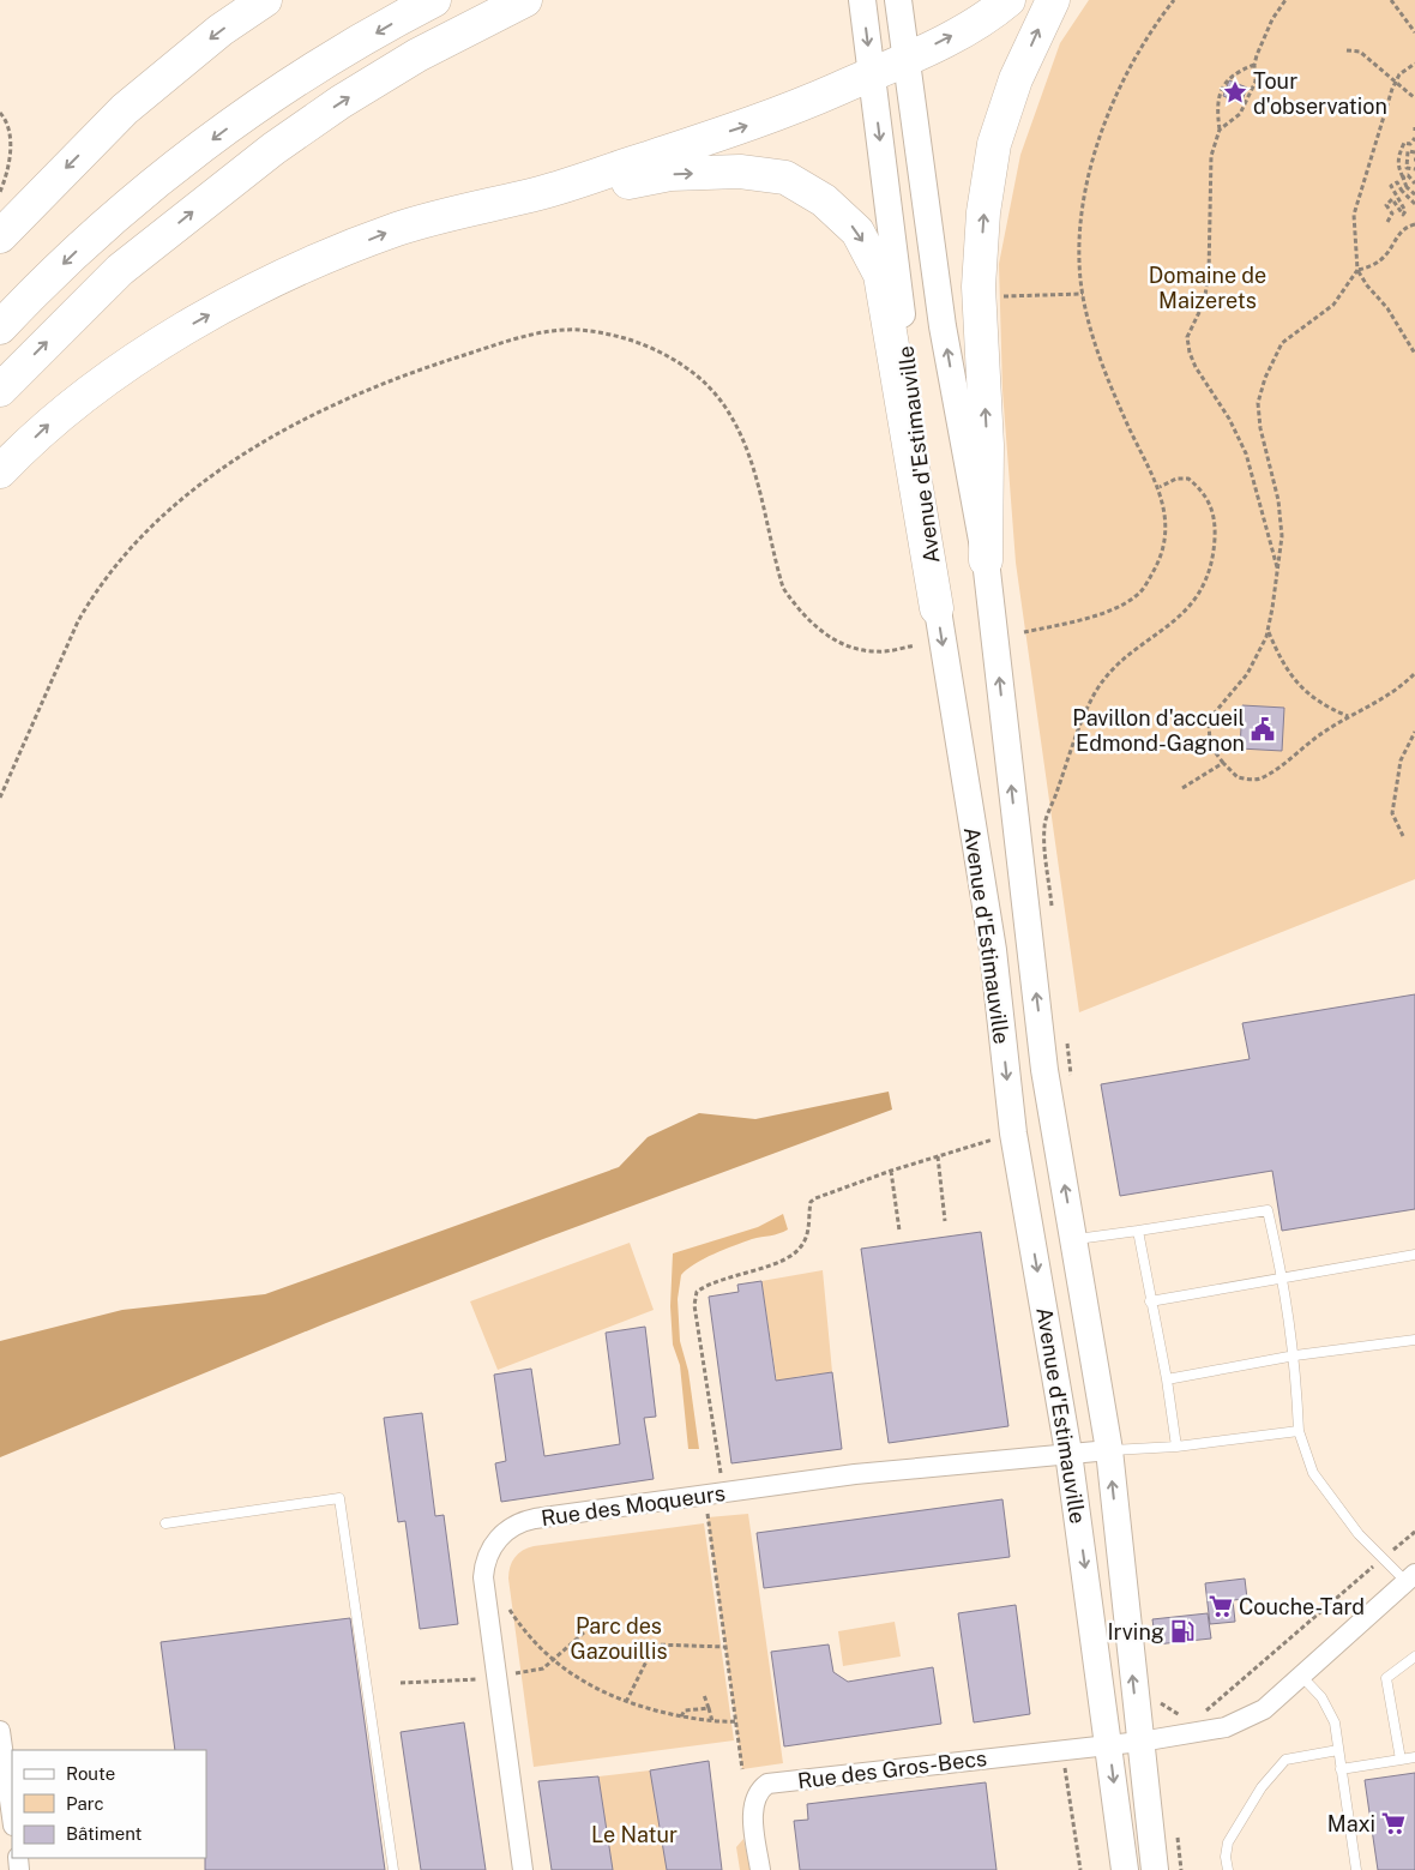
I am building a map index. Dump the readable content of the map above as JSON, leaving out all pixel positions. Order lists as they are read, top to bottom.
{
  "streets": {
    "main road": ["Avenue d'Estimauville"],
    "street": ["Rue des Moqueurs", "Rue des Gros-Becs"]
  },
  "crossings": [
    ["Avenue d'Estimauville", "Rue des Moqueurs"],
    ["Avenue d'Estimauville", "Rue des Gros-Becs"]
  ],
  "parks": ["Domaine de Maizerets", "Parc des Gazouillis", "Le Natur"],
  "places": {
    "place": ["Tour d'observation"],
    "public building": ["Pavillon d'accueil Edmond-Gagnon"],
    "supermarket": ["Couche-Tard", "Maxi"],
    "fuel station": ["Irving"]
  },
  "legend": ["Route", "Parc", "Bâtiment"]
}
